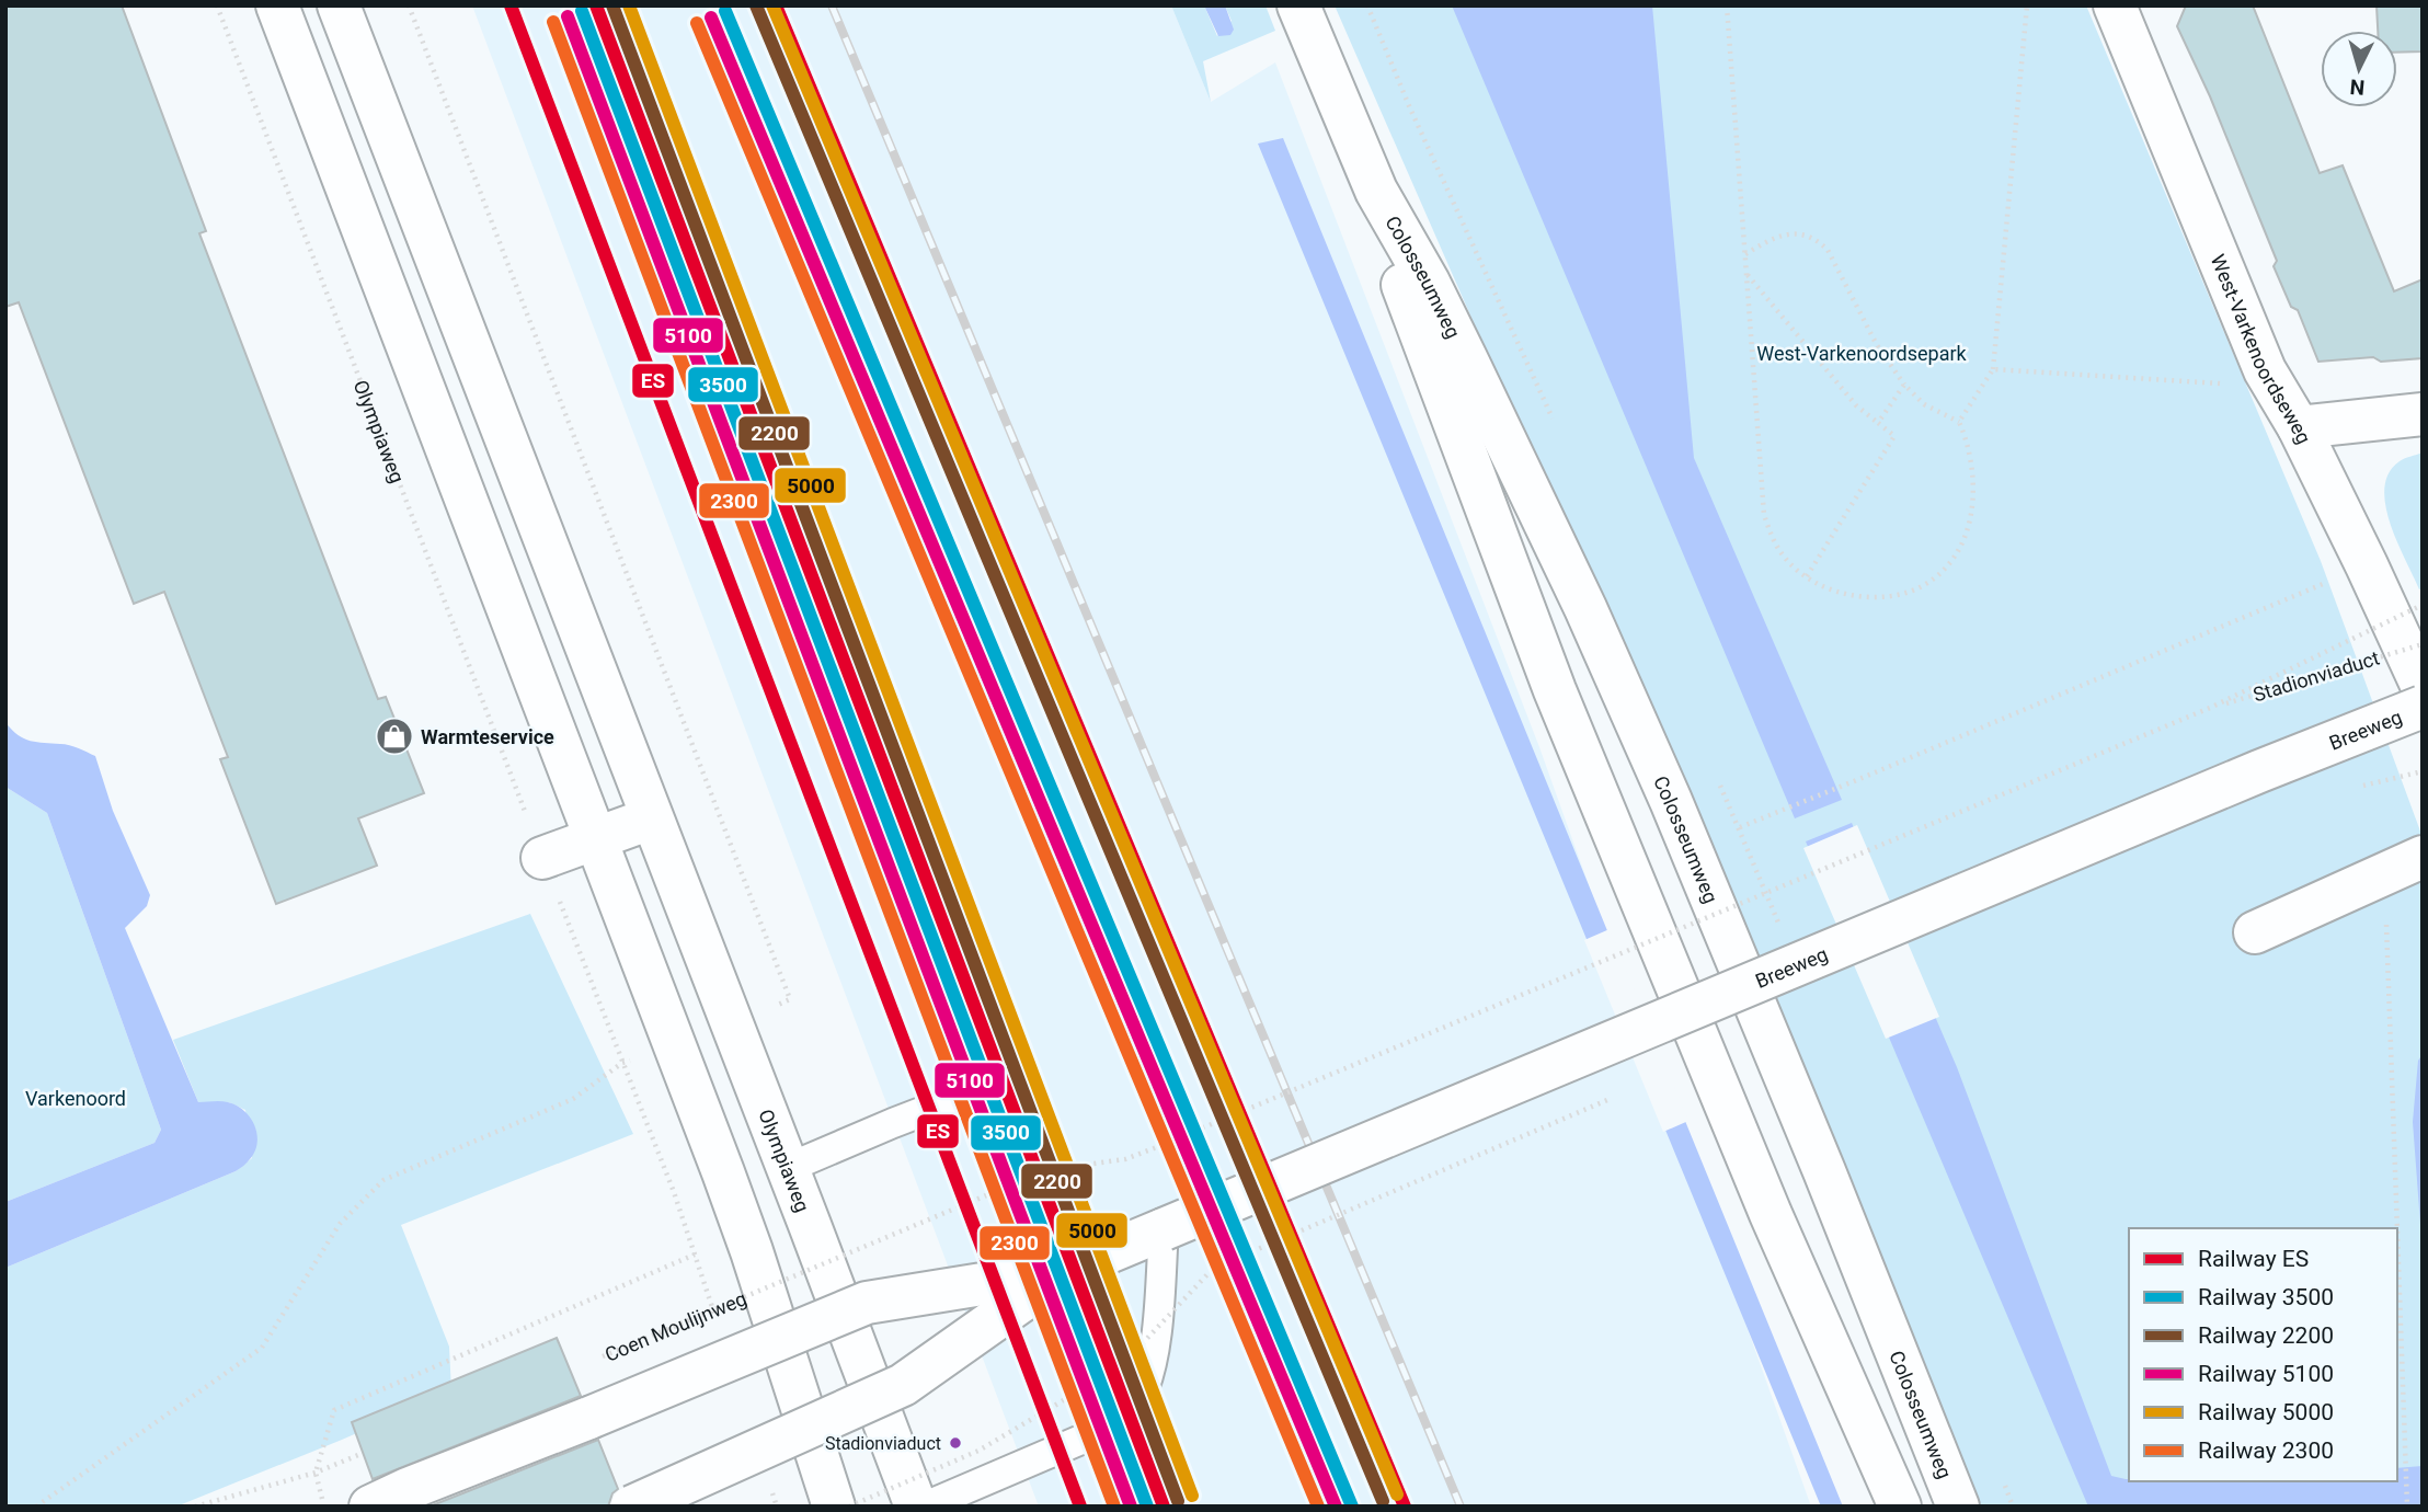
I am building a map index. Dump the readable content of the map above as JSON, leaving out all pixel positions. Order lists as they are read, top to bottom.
{
  "streets": {
    "main road": [
      "Colosseumweg",
      "West-Varkenoordseweg",
      "Olympiaweg",
      "Breeweg"
    ],
    "path": ["Stadionviaduct", "Coen Moulijnweg"]
  },
  "crossings": [
    ["Stadionviaduct", "Coen Moulijnweg"]
  ],
  "parks": ["West-Varkenoordsepark", "Varkenoord"],
  "places": {
    "shop": ["Warmteservice"],
    "other": ["Stadionviaduct"]
  },
  "lines": [
    "rail line ES",
    "rail line 2200",
    "rail line 5000",
    "rail line 3500",
    "rail line 5100",
    "rail line 2300"
  ],
  "legend": [
    "Railway ES",
    "Railway 3500",
    "Railway 2200",
    "Railway 5100",
    "Railway 5000",
    "Railway 2300"
  ],
  "north": "bottom"
}
